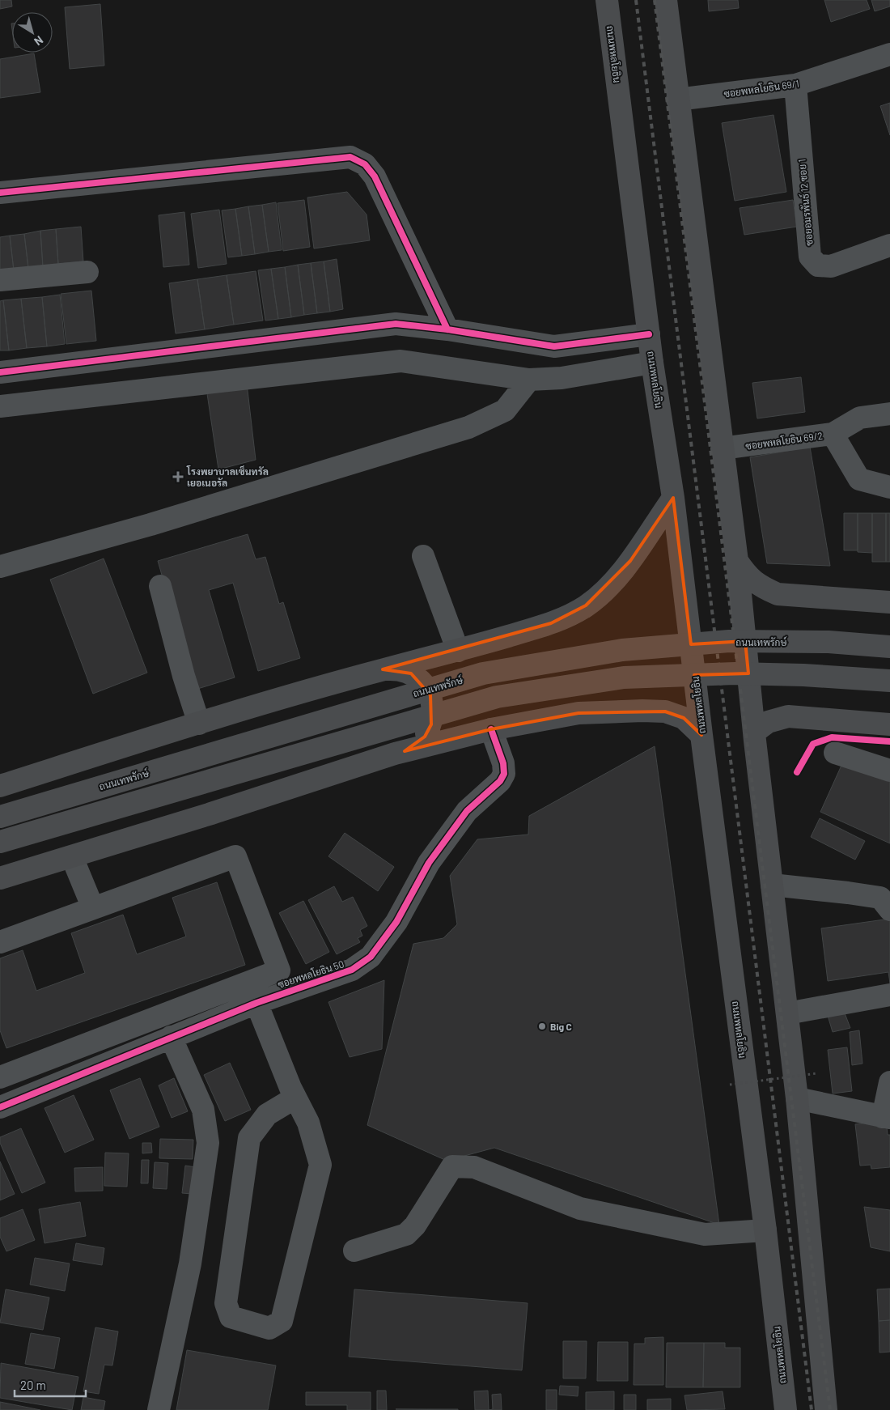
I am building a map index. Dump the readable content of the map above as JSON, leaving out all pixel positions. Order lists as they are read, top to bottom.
{
  "streets": {
    "main road": ["ถนนพหลโยธิน", "ถนนเทพรักษ์"],
    "street": [
      "ซอยพหลโยธิน 69/1",
      "ซอยอมรพันธ์ 12 ซอย 1",
      "ซอยพหลโยธิน 69/2",
      "ซอยพหลโยธิน 50"
    ]
  },
  "crossings": [
    ["ซอยพหลโยธิน 69/1", "ซอยอมรพันธ์ 12 ซอย 1"]
  ],
  "places": {
    "health": ["โรงพยาบาลเซ็นทรัล เยอเนอรัล"],
    "other": ["Big C"]
  },
  "scale_bar": "20 m",
  "north": "bottom right"
}
